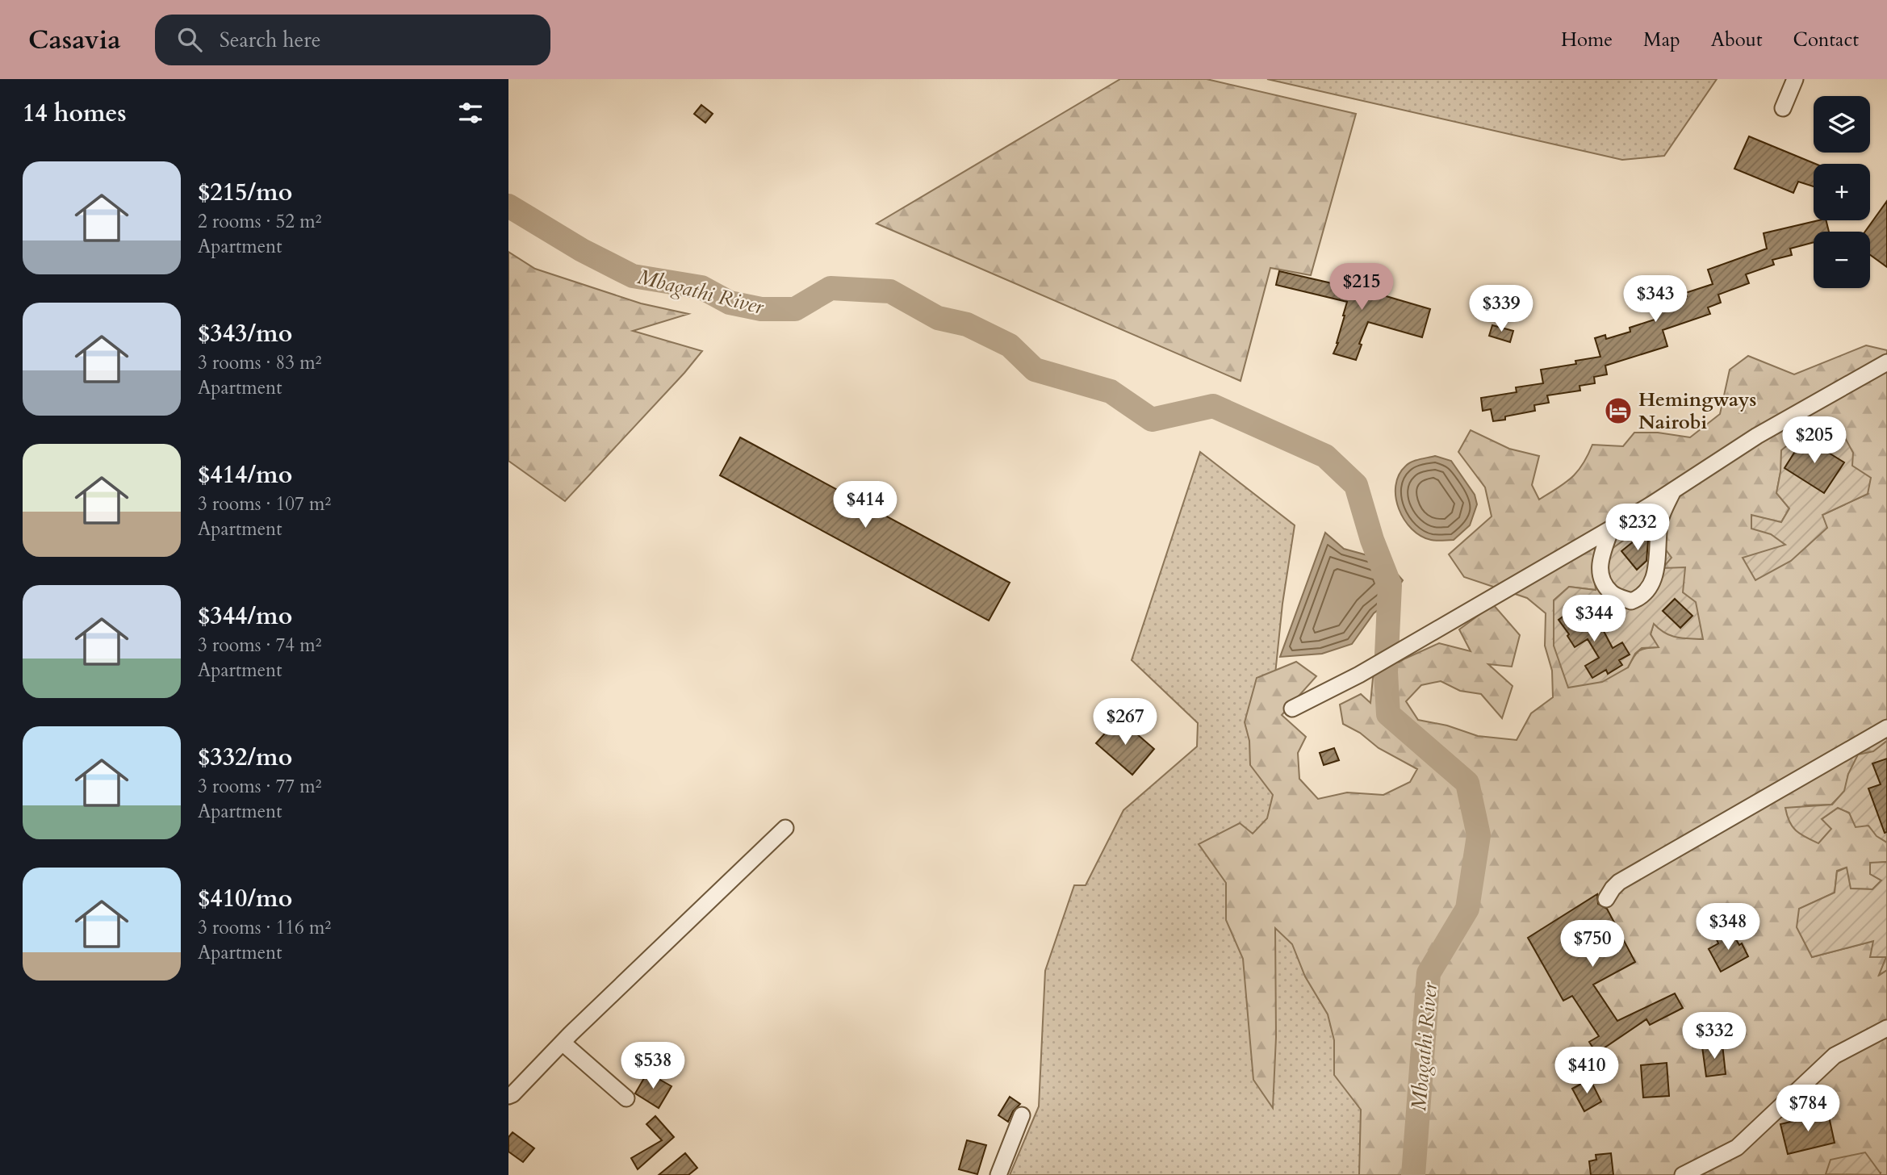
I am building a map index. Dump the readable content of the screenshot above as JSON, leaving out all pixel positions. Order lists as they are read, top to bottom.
{
  "water": ["Mbagathi River"],
  "places": {
    "hotel": ["Hemingways Nairobi"]
  },
  "page": {
    "header": "Casavia",
    "search": "Search here",
    "nav": [
      "Home",
      "Map",
      "About",
      "Contact"
    ],
    "heading": "14 homes",
    "map_buttons": ["+", "−"],
    "list": [
      {
        "name": "$215/mo",
        "note": "2 rooms · 52 m² · Apartment"
      },
      {
        "name": "$343/mo",
        "note": "3 rooms · 83 m² · Apartment"
      },
      {
        "name": "$414/mo",
        "note": "3 rooms · 107 m² · Apartment"
      },
      {
        "name": "$344/mo",
        "note": "3 rooms · 74 m² · Apartment"
      },
      {
        "name": "$332/mo",
        "note": "3 rooms · 77 m² · Apartment"
      },
      {
        "name": "$410/mo",
        "note": "3 rooms · 116 m² · Apartment"
      }
    ],
    "price": [
      "$215",
      "$343",
      "$339",
      "$205",
      "$414",
      "$232",
      "$344",
      "$267",
      "$348",
      "$750",
      "$332",
      "$538",
      "$410",
      "$784"
    ]
  }
}
